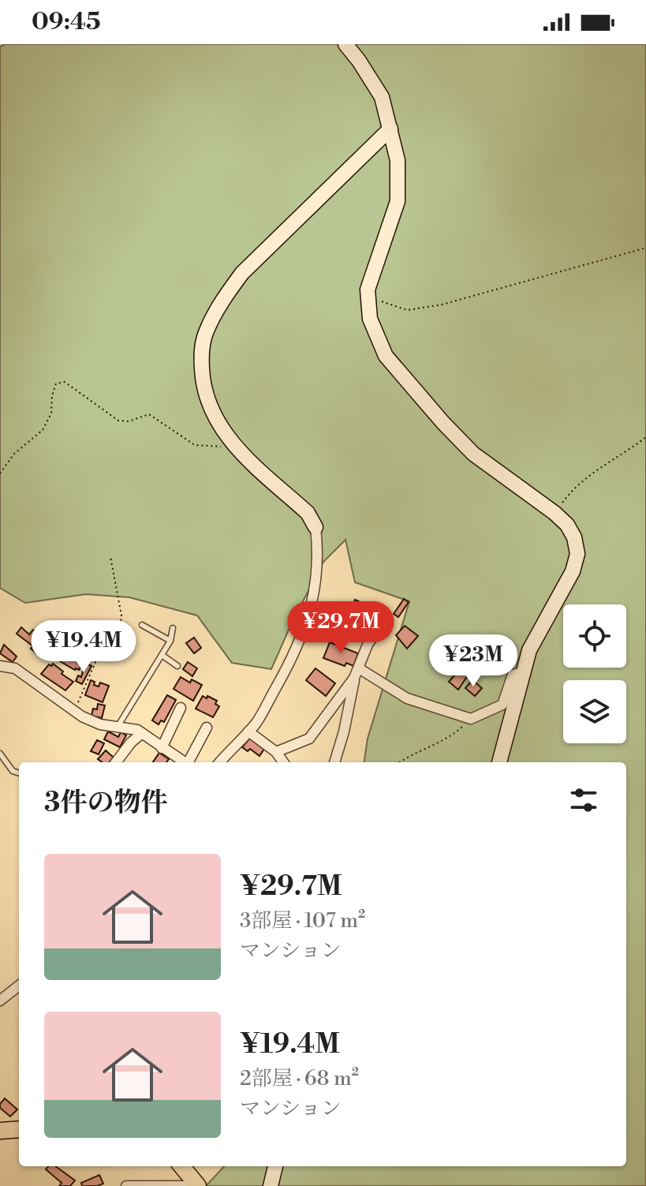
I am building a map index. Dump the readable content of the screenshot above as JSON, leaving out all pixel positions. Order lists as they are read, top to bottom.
{
  "page": {
    "status": "09:45",
    "price": ["¥29.7M", "¥19.4M", "¥23M"],
    "heading": "3件の物件",
    "list": [
      {
        "name": "¥29.7M",
        "note": "3部屋 · 107 m² · マンション"
      },
      {
        "name": "¥19.4M",
        "note": "2部屋 · 68 m² · マンション"
      }
    ]
  }
}
